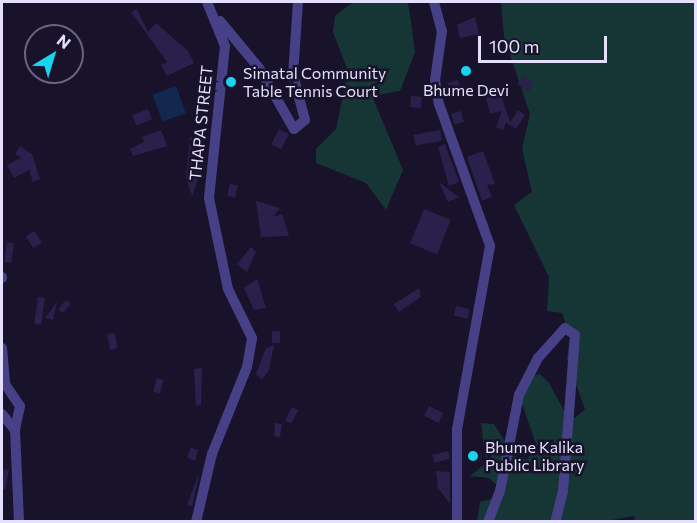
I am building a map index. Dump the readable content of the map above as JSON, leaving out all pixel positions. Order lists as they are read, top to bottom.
{
  "streets": {
    "street": ["THAPA STREET"]
  },
  "places": ["Bhume Devi", "Simatal Community Table Tennis Court", "Bhume Kalika Public Library"],
  "scale_bar": "100 m",
  "north": "top right"
}
